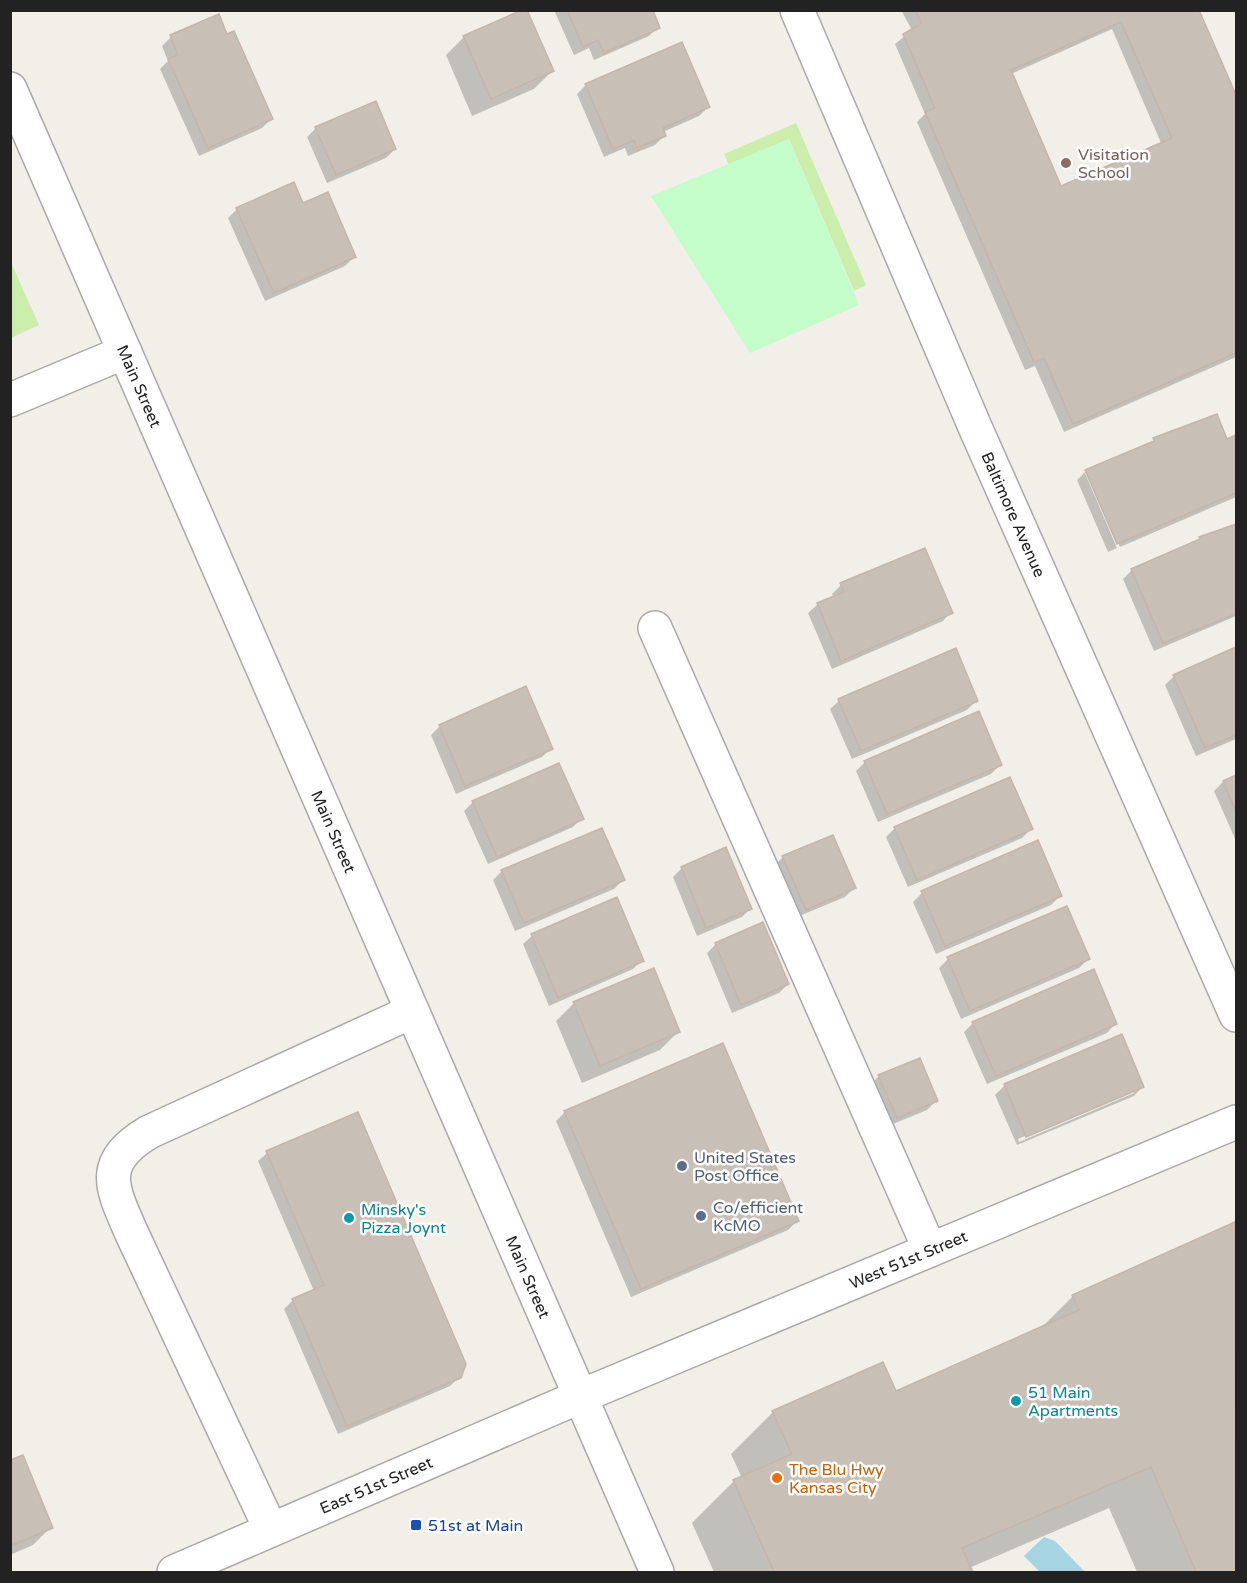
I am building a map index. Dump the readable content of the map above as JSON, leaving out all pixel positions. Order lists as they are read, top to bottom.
{
  "streets": {
    "street": [
      "Main Street",
      "Baltimore Avenue",
      "West 51st Street",
      "East 51st Street"
    ]
  },
  "crossings": [
    ["Main Street", "West 51st Street"],
    ["Main Street", "East 51st Street"],
    ["West 51st Street", "East 51st Street"]
  ],
  "places": {
    "other": [
      "Visitation School",
      "United States Post Office",
      "Co/efficient KcMO",
      "Minsky's Pizza Joynt",
      "51 Main Apartments",
      "The Blu Hwy Kansas City"
    ],
    "transit": ["51st at Main"]
  }
}
